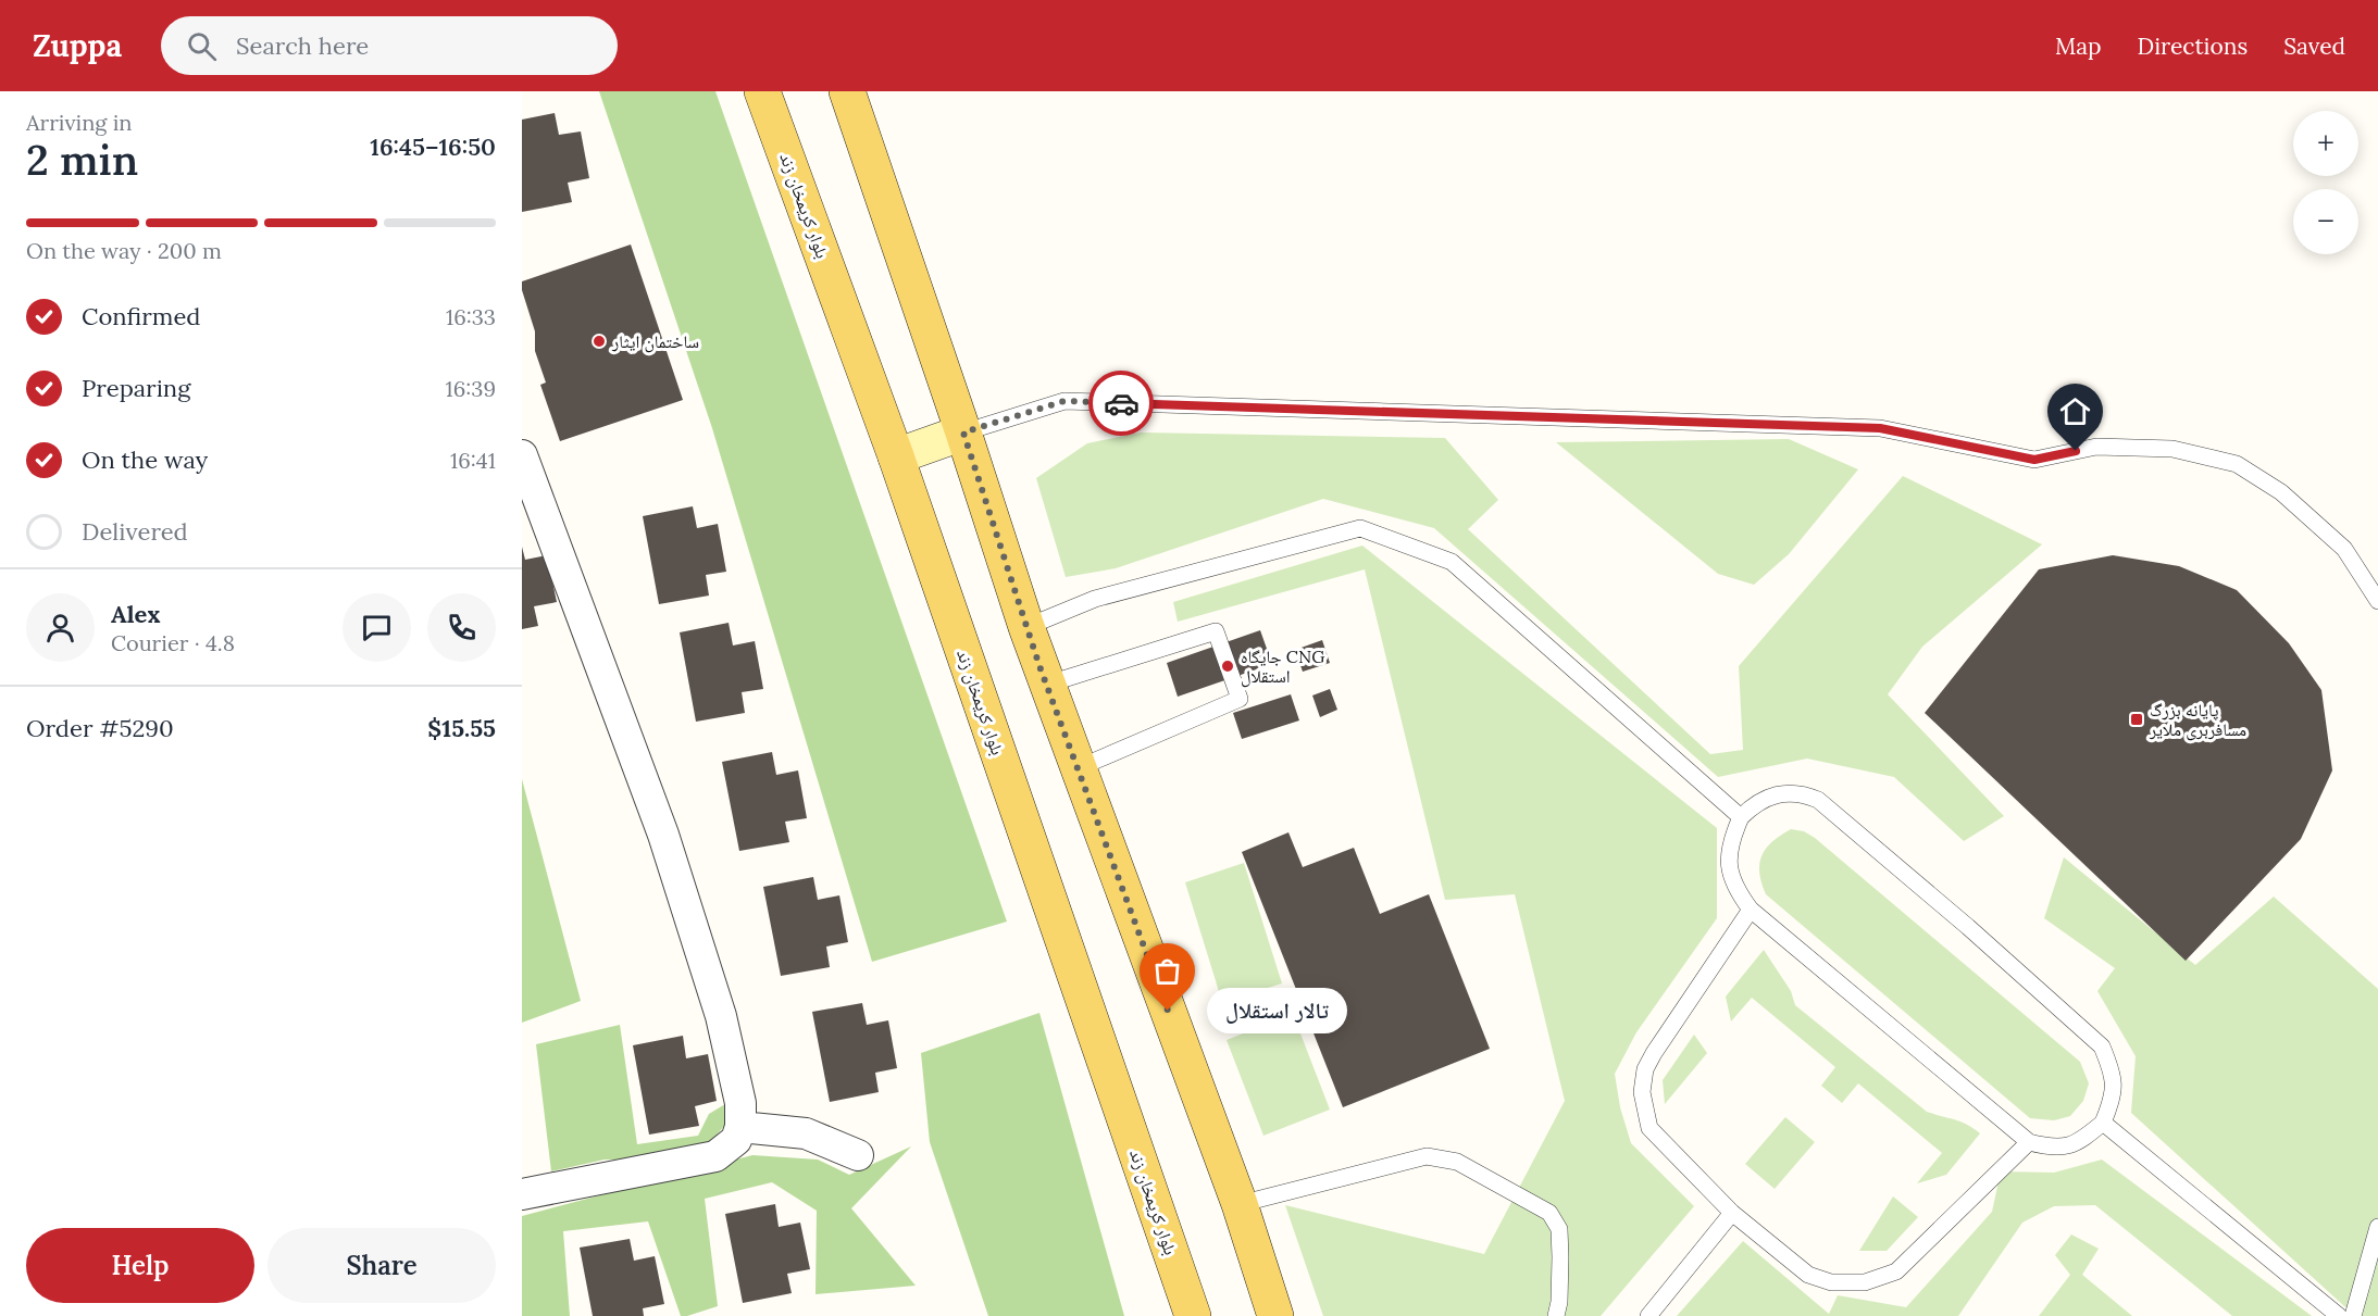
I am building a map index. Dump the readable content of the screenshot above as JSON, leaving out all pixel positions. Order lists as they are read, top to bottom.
{
  "streets": {
    "main road": ["بلوار کریمخان زند"]
  },
  "places": {
    "other": ["ساختمان ایثار", "جایگاه CNG استقلال", "تالار استقلال"],
    "transit": ["پایانه بزرگ مسافربری ملایر"]
  },
  "page": {
    "header": "Zuppa",
    "search": "Search here",
    "nav": ["Map", "Directions", "Saved"],
    "heading": ["2 min", "Arriving in", "16:45–16:50"],
    "panel": [
      "Alex",
      "Courier · 4.8",
      "Order #5290",
      "$15.55"
    ],
    "map_buttons": ["+", "−"],
    "bar": "On the way · 200 m",
    "list": [
      ["Confirmed", "16:33"],
      ["Preparing", "16:39"],
      ["On the way", "16:41"],
      "Delivered"
    ],
    "bubble": "تالار استقلال",
    "buttons": ["Help", "Share"]
  }
}
